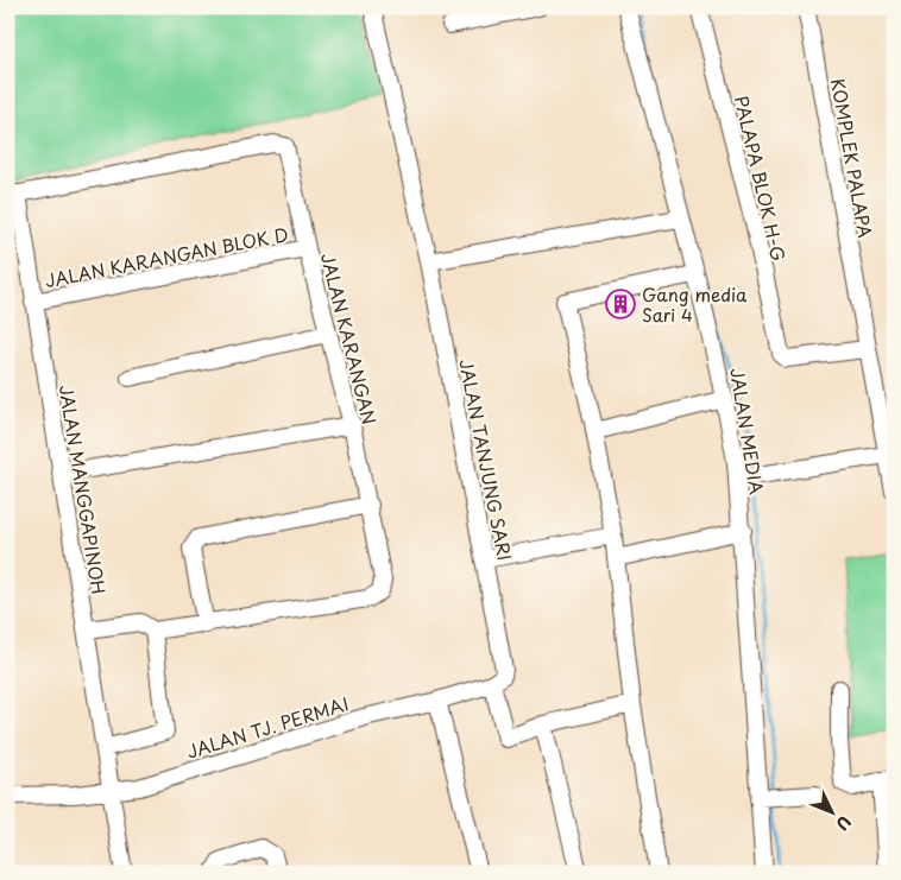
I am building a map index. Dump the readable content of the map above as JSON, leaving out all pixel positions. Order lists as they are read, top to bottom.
{
  "streets": {
    "street": [
      "KOMPLEK PALAPA",
      "PALAPA BLOK H-G",
      "JALAN KARANGAN BLOK D",
      "JALAN KARANGAN",
      "JALAN MEDIA",
      "JALAN TANJUNG SARI",
      "JALAN MANGGAPINOH",
      "JALAN TJ. PERMAI"
    ]
  },
  "crossings": [
    ["KOMPLEK PALAPA", "PALAPA BLOK H-G"],
    ["JALAN KARANGAN BLOK D", "JALAN KARANGAN"],
    ["JALAN KARANGAN BLOK D", "JALAN MANGGAPINOH"],
    ["JALAN KARANGAN", "JALAN MANGGAPINOH"],
    ["JALAN MANGGAPINOH", "JALAN TJ. PERMAI"]
  ],
  "places": {
    "building": ["Gang media Sari 4"]
  },
  "north": "bottom right"
}
